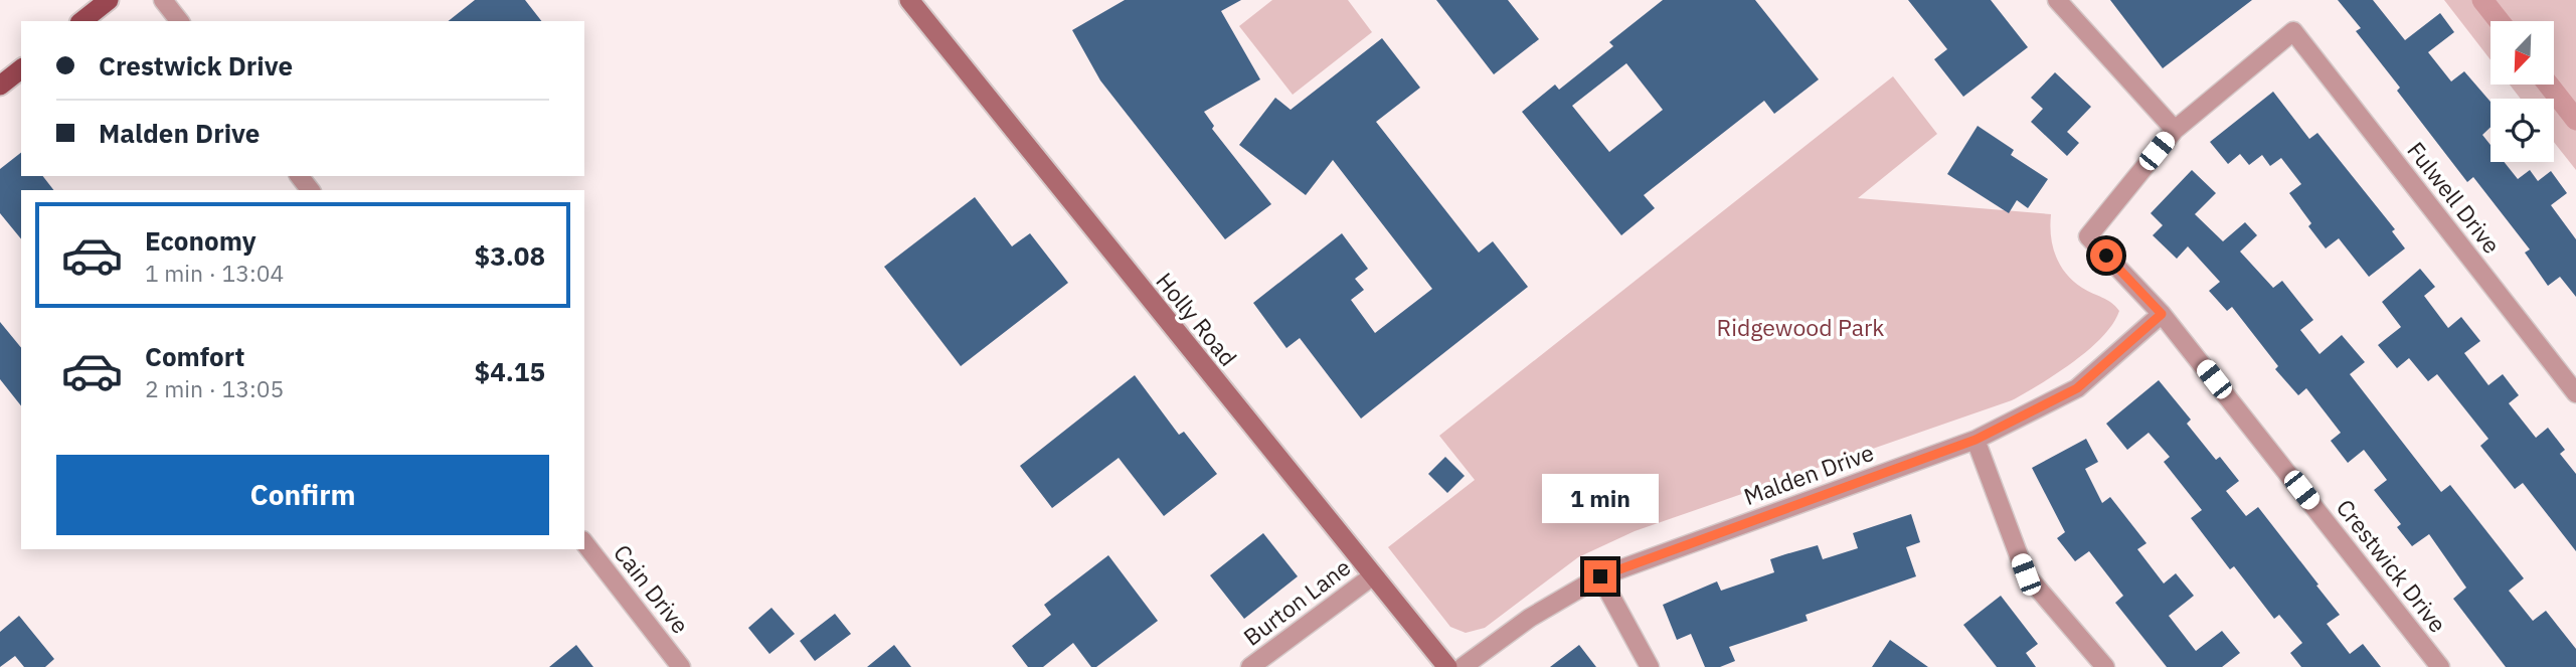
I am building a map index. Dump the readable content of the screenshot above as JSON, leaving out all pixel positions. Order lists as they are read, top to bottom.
{
  "streets": {
    "main road": ["Holly Road"],
    "street": [
      "Fulwell Drive",
      "Malden Drive",
      "Crestwick Drive",
      "Cain Drive",
      "Burton Lane"
    ]
  },
  "crossings": [
    ["Fulwell Drive", "Crestwick Drive"],
    ["Holly Road", "Burton Lane"],
    ["Malden Drive", "Crestwick Drive"]
  ],
  "parks": ["Ridgewood Park"],
  "north": "bottom left",
  "page": {
    "banner": ["Crestwick Drive", "Malden Drive"],
    "list": [
      {
        "name": "Economy",
        "note": "1 min · 13:04",
        "value": "$3.08"
      },
      {
        "name": "Comfort",
        "note": "2 min · 13:05",
        "value": "$4.15"
      }
    ],
    "buttons": "Confirm",
    "bubble": "1 min"
  }
}
